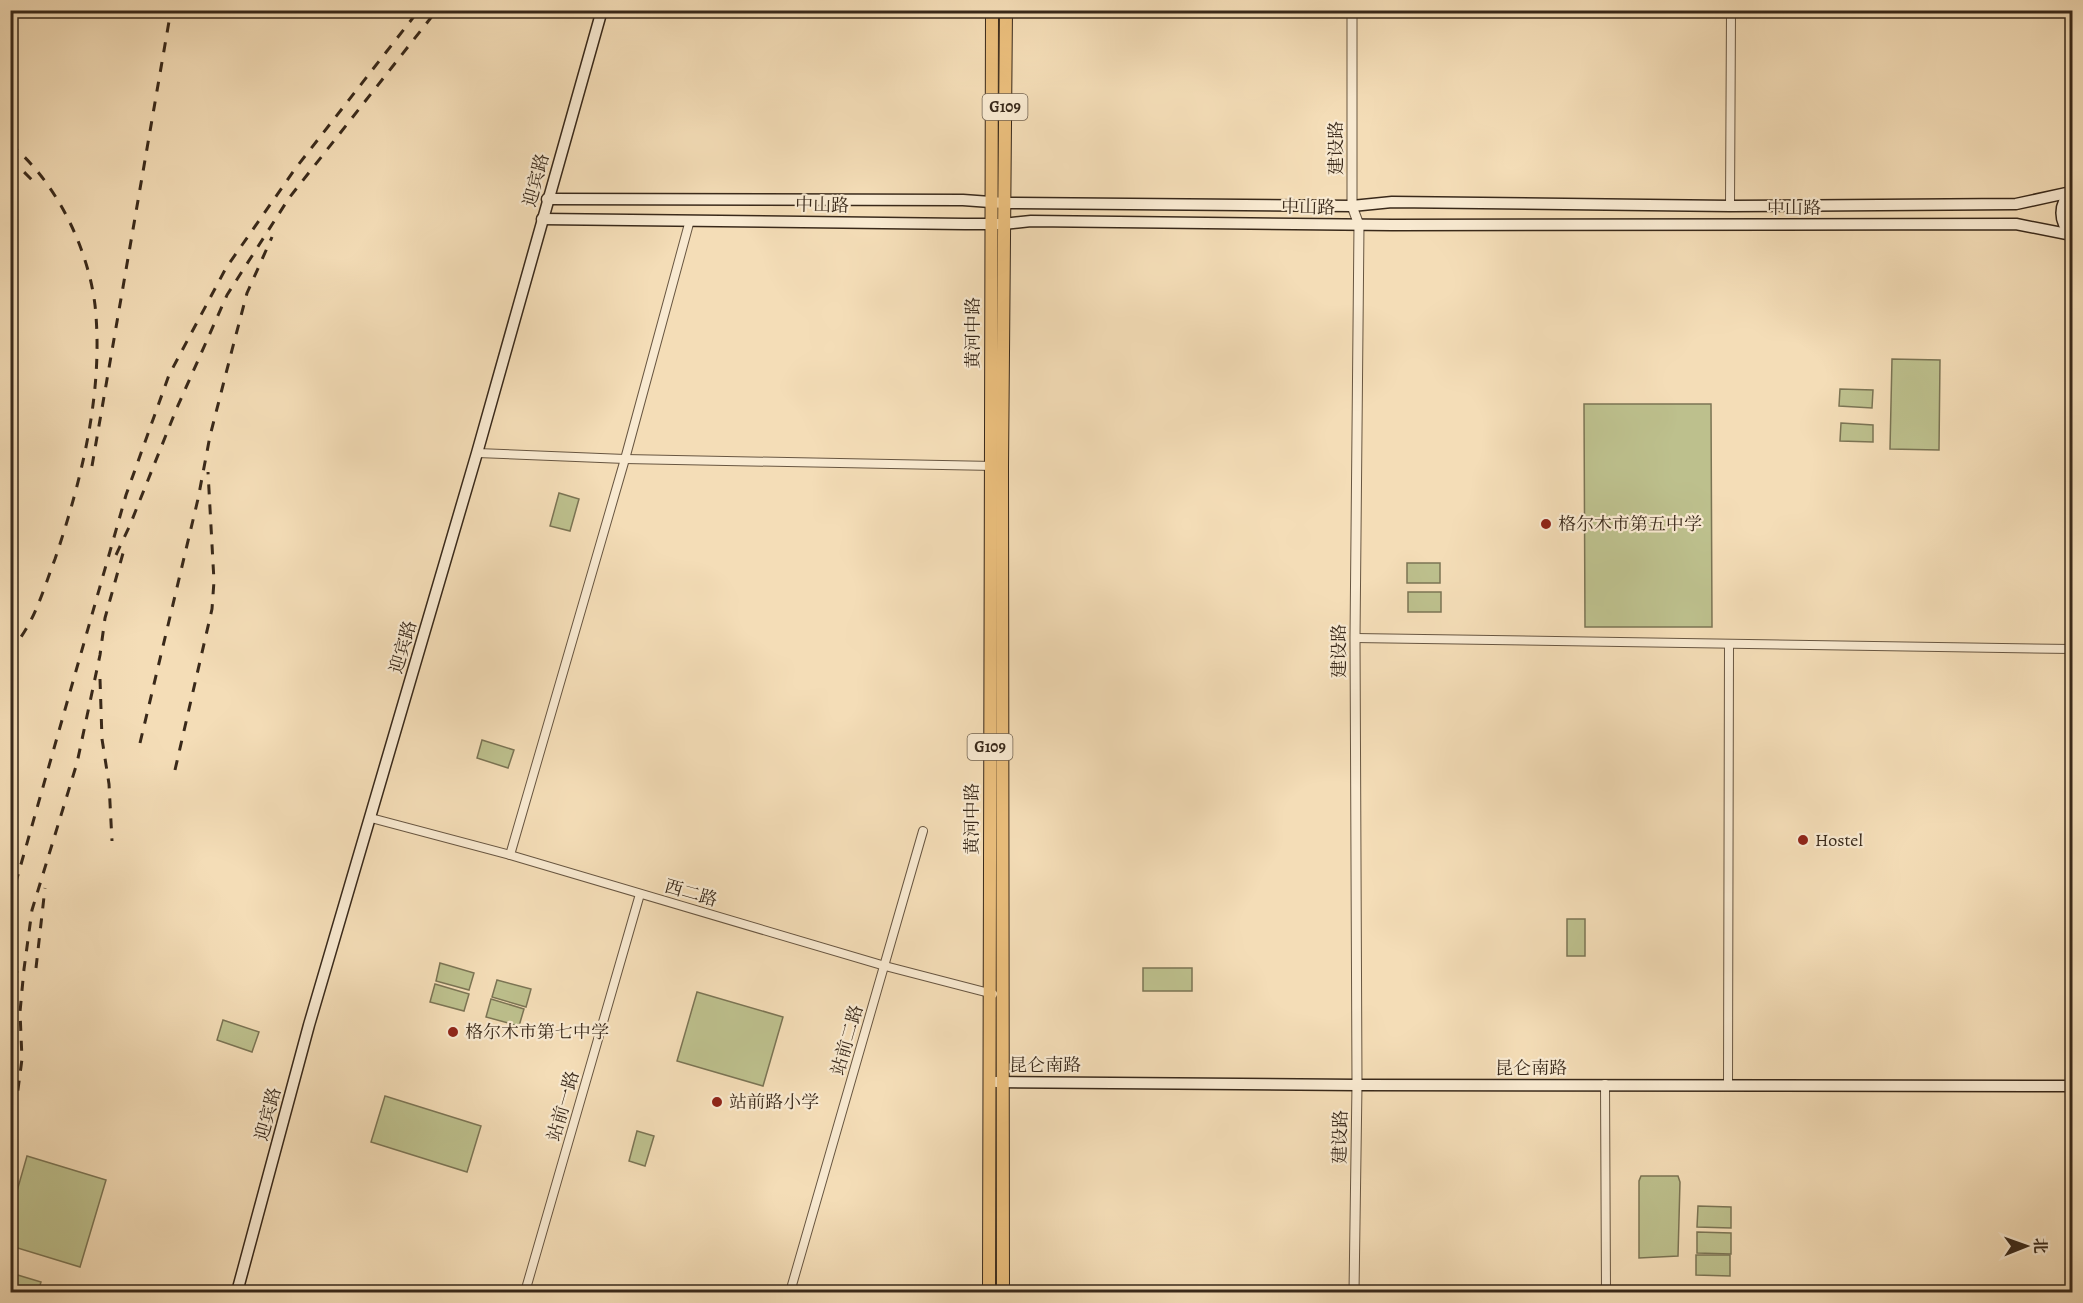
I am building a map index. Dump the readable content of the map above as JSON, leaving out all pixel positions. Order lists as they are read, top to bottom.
{
  "streets": {
    "highway": ["G109", "黄河中路"],
    "main road": ["迎宾路", "中山路", "昆仑南路"],
    "street": [
      "建设路",
      "西二路",
      "站前二路",
      "站前一路"
    ]
  },
  "crossings": [
    ["G109", "中山路"],
    ["G109", "黄河中路"],
    ["建设路", "中山路"],
    ["建设路", "昆仑南路"],
    ["迎宾路", "中山路"],
    ["迎宾路", "西二路"],
    ["中山路", "黄河中路"],
    ["黄河中路", "西二路"],
    ["黄河中路", "昆仑南路"],
    ["西二路", "站前二路"],
    ["西二路", "站前一路"]
  ],
  "places": [
    "格尔木市第五中学",
    "Hostel",
    "格尔木市第七中学",
    "站前路小学"
  ],
  "north": "right"
}
